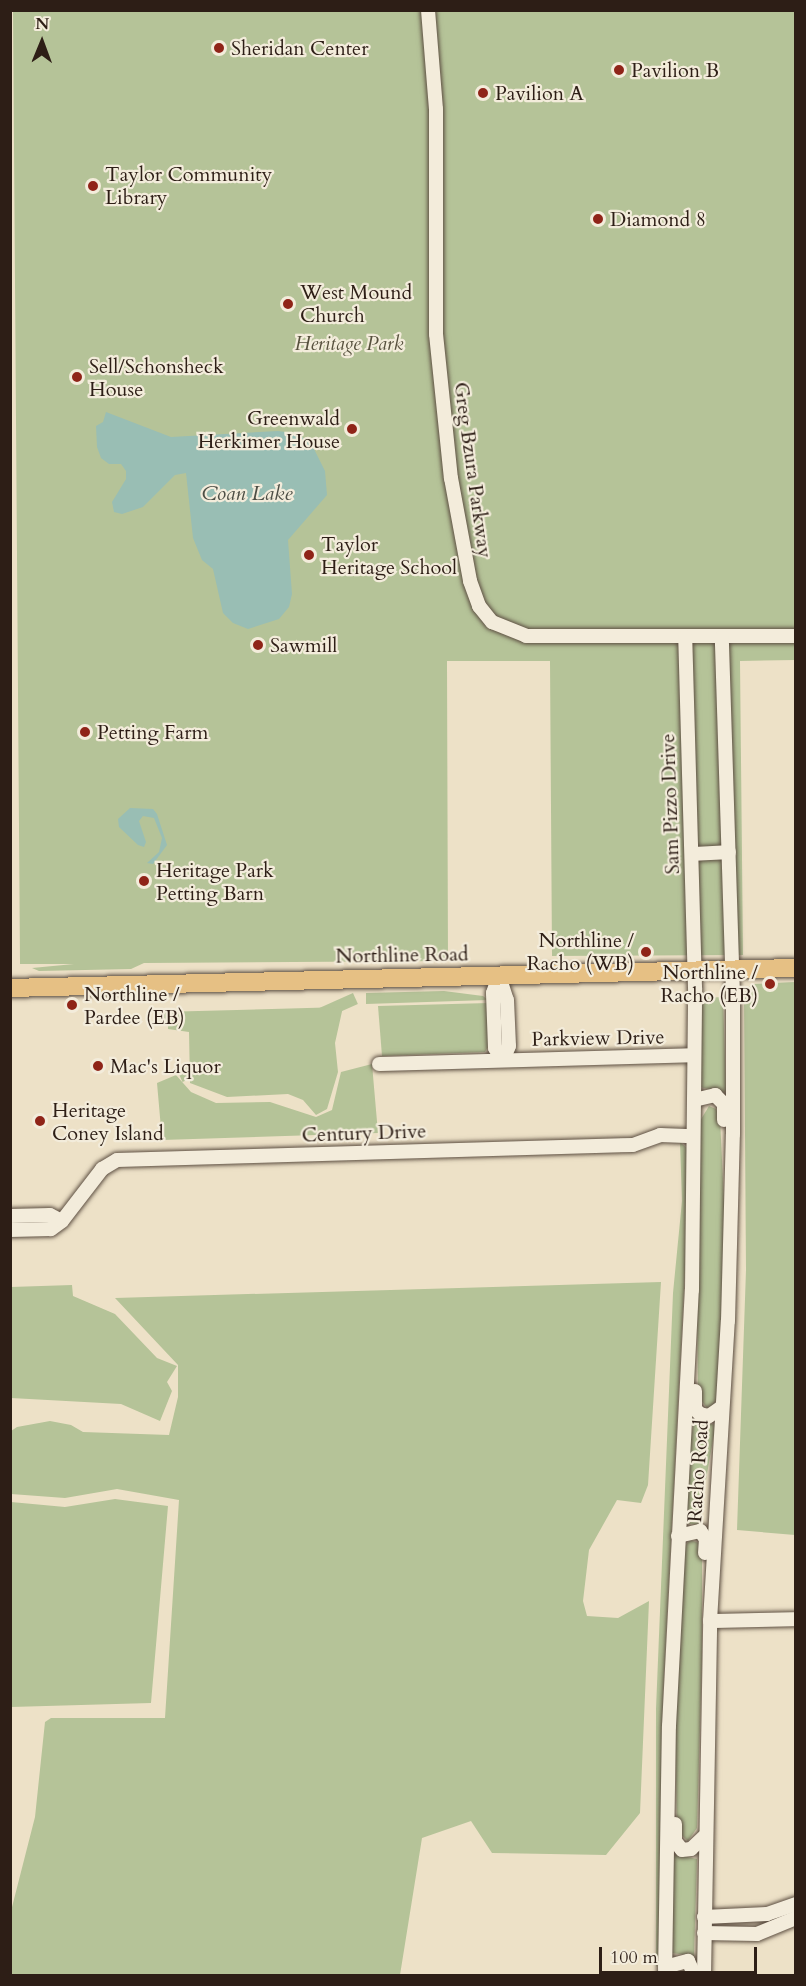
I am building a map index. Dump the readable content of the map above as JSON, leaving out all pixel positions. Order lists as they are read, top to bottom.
{
  "streets": {
    "main road": ["Northline Road"],
    "street": [
      "Greg Bzura Parkway",
      "Sam Pizzo Drive",
      "Parkview Drive",
      "Century Drive",
      "Racho Road"
    ]
  },
  "crossings": [
    ["Greg Bzura Parkway", "Sam Pizzo Drive"],
    ["Sam Pizzo Drive", "Northline Road"],
    ["Sam Pizzo Drive", "Racho Road"],
    ["Northline Road", "Racho Road"],
    ["Parkview Drive", "Racho Road"],
    ["Century Drive", "Racho Road"]
  ],
  "water": ["Coan Lake"],
  "parks": ["Heritage Park"],
  "places": [
    "Sheridan Center",
    "Pavilion B",
    "Pavilion A",
    "Taylor Community Library",
    "Diamond 8",
    "West Mound Church",
    "Sell/Schonsheck House",
    "Greenwald Herkimer House",
    "Taylor Heritage School",
    "Sawmill",
    "Petting Farm",
    "Heritage Park Petting Barn",
    "Northline / Racho (WB)",
    "Northline / Racho (EB)",
    "Northline / Pardee (EB)",
    "Mac's Liquor",
    "Heritage Coney Island"
  ],
  "scale_bar": "100 m",
  "north": "top"
}
